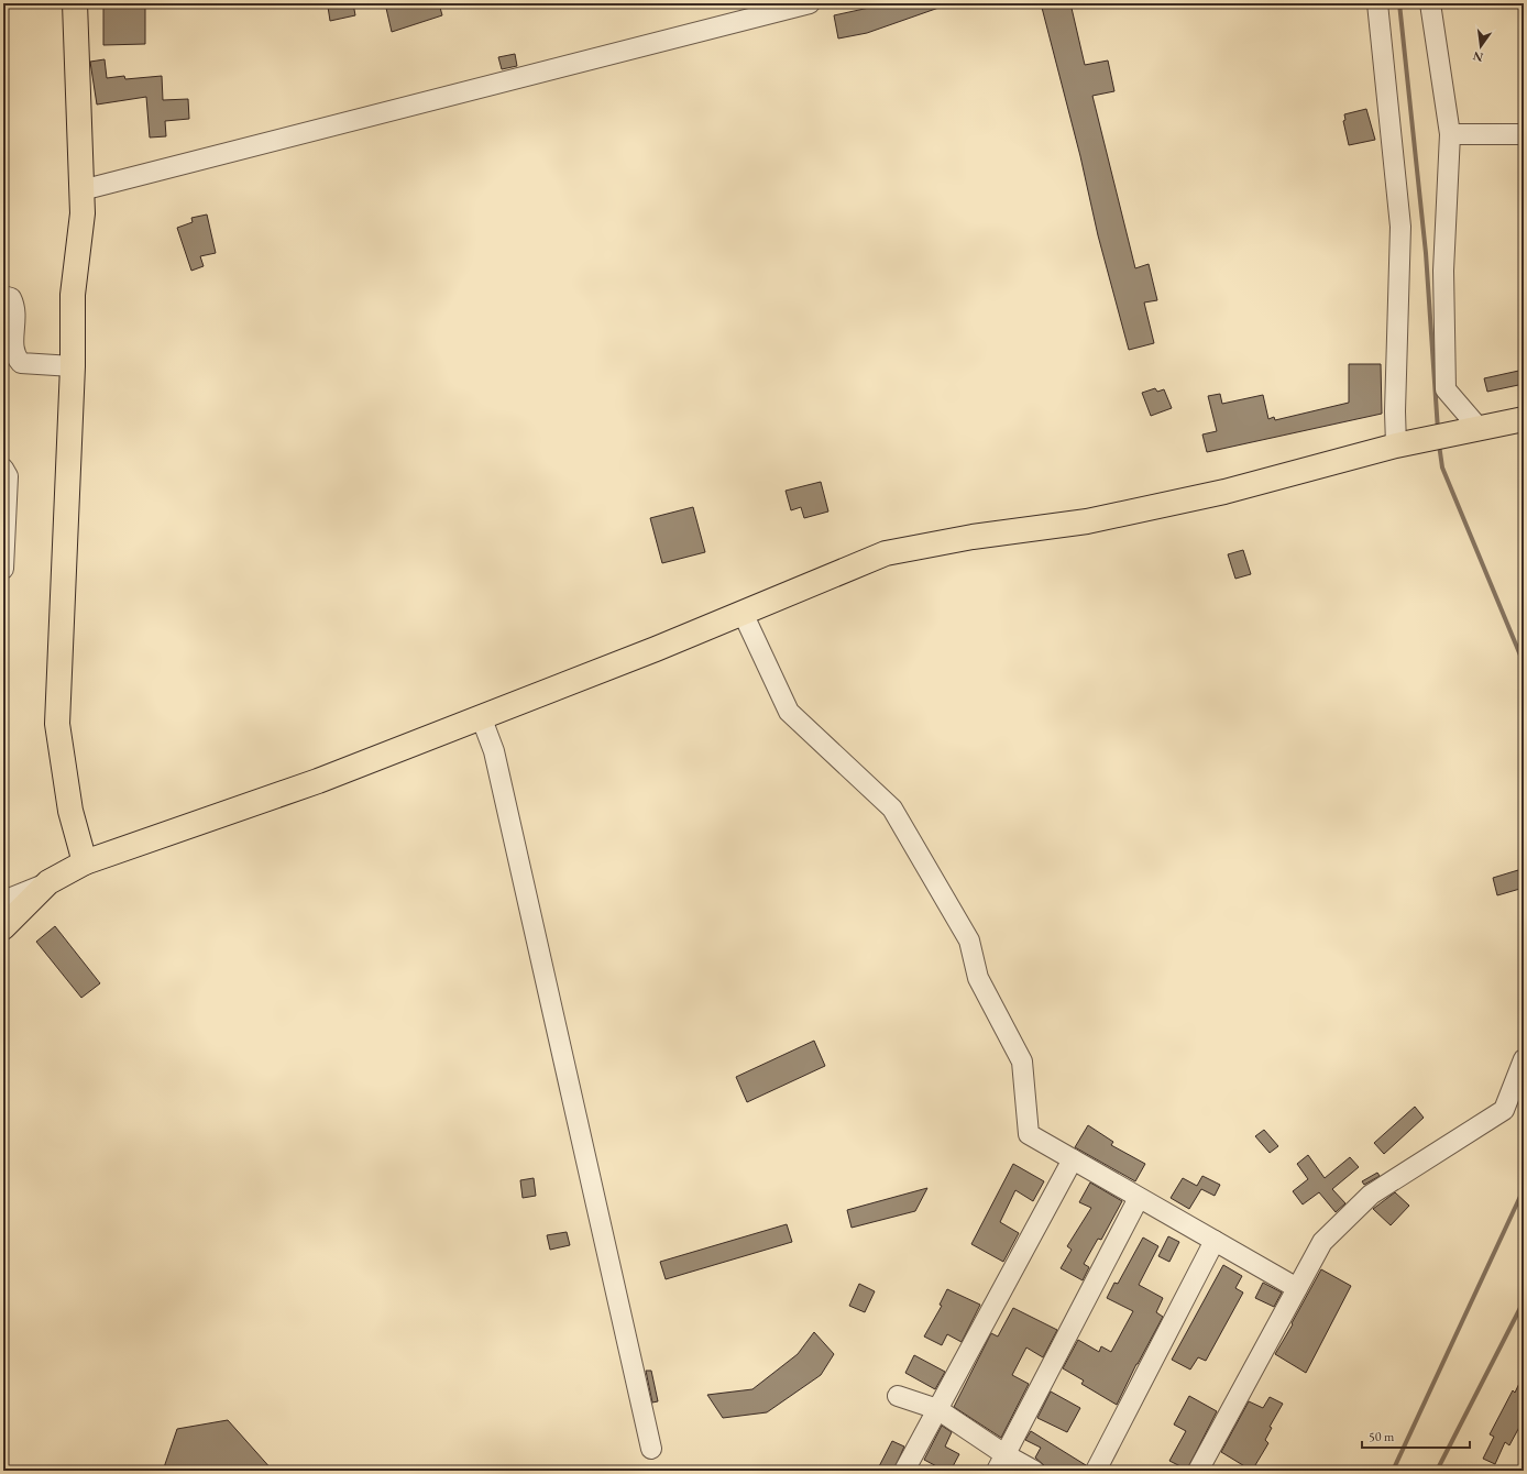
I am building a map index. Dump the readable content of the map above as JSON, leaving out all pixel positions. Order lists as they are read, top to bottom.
{
  "scale_bar": "50 m",
  "north": "bottom"
}
